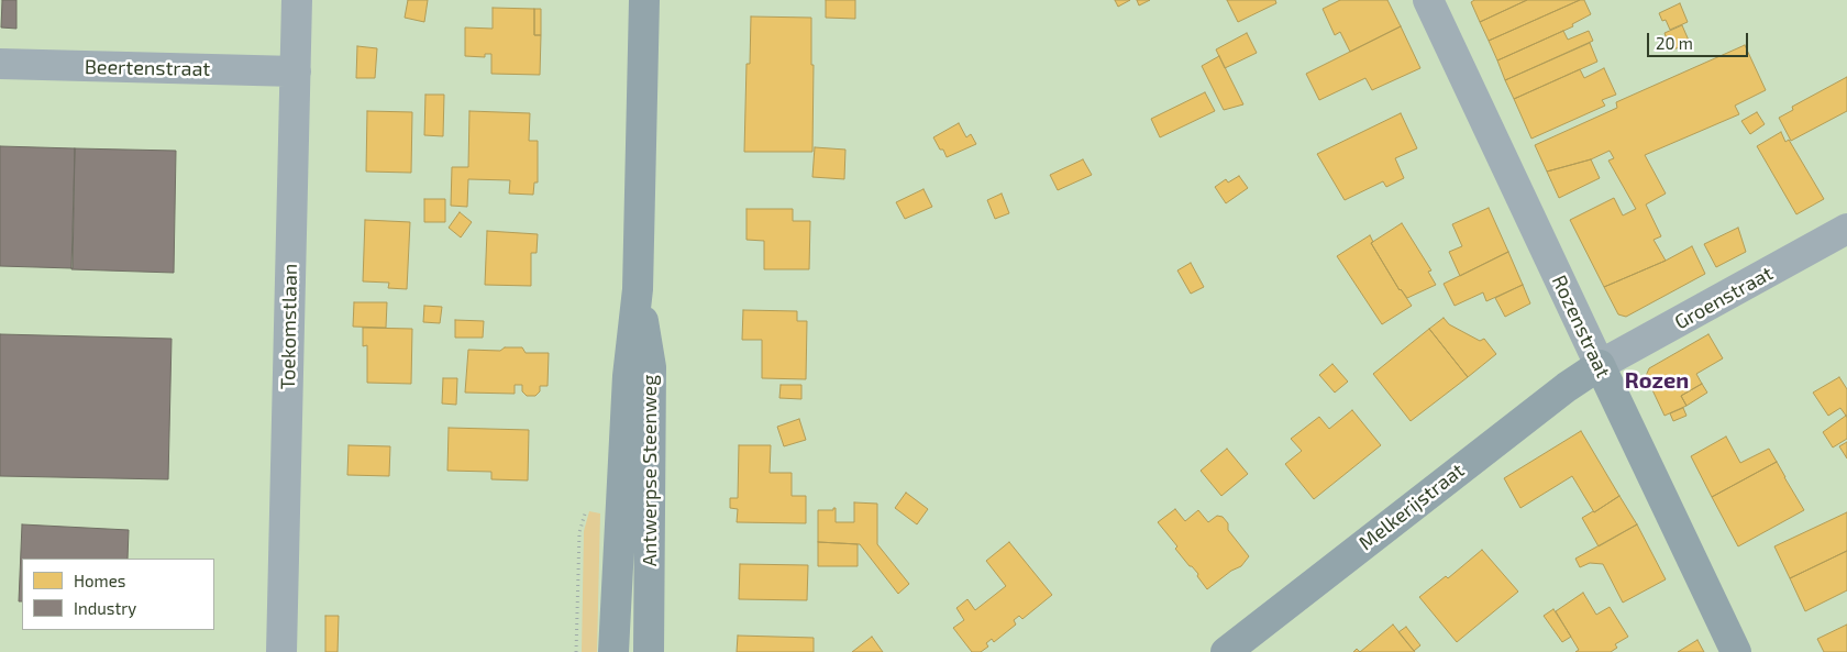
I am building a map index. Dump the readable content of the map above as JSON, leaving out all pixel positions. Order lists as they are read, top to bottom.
{
  "streets": {
    "main road": ["Rozenstraat", "Antwerpse Steenweg", "Melkerijstraat"],
    "street": ["Beertenstraat", "Groenstraat", "Toekomstlaan"]
  },
  "crossings": [
    ["Beertenstraat", "Toekomstlaan"],
    ["Groenstraat", "Rozenstraat"],
    ["Groenstraat", "Melkerijstraat"],
    ["Rozenstraat", "Melkerijstraat"]
  ],
  "districts": ["Rozen"],
  "legend": ["Homes", "Industry"],
  "scale_bar": "20 m"
}
